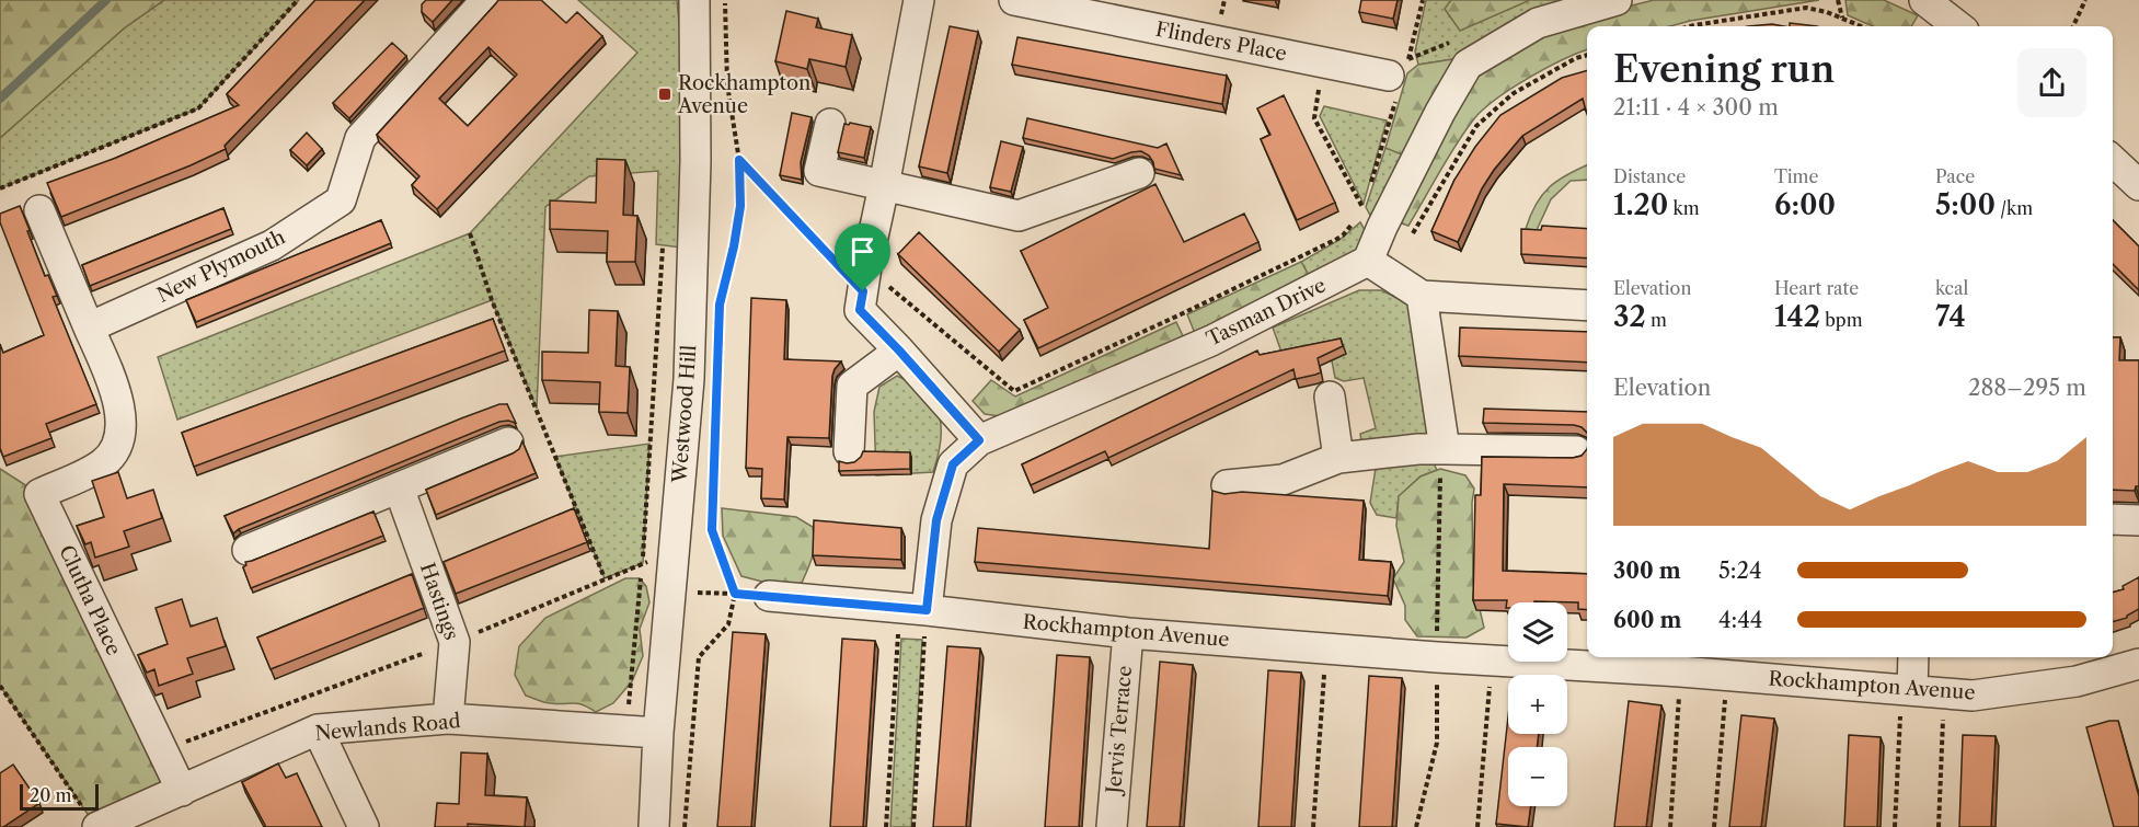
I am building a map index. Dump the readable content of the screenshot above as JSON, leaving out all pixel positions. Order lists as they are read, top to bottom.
{
  "streets": {
    "street": [
      "Flinders Place",
      "New Plymouth",
      "Tasman Drive",
      "Westwood Hill",
      "Clutha Place",
      "Hastings",
      "Rockhampton Avenue",
      "Newlands Road",
      "Jervis Terrace"
    ]
  },
  "crossings": [
    ["New Plymouth", "Clutha Place"],
    ["Tasman Drive", "Rockhampton Avenue"],
    ["Westwood Hill", "Newlands Road"],
    ["Clutha Place", "Newlands Road"],
    ["Hastings", "Newlands Road"],
    ["Rockhampton Avenue", "Jervis Terrace"]
  ],
  "places": {
    "transit": ["Rockhampton Avenue"]
  },
  "scale_bar": "20 m",
  "page": {
    "heading": ["Evening run", "21:11 · 4 × 300 m"],
    "stats": [
      ["Distance", "1.20 km"],
      ["Time", "6:00"],
      ["Pace", "5:00 /km"],
      ["Elevation", "32 m"],
      ["Heart rate", "142 bpm"],
      ["kcal", "74"]
    ],
    "chart": ["Elevation", "288–295 m"],
    "list": [
      {
        "name": "300 m",
        "note": "5:24"
      },
      {
        "name": "600 m",
        "note": "4:44"
      }
    ],
    "map_buttons": ["+", "−"],
    "scale": "20 m"
  }
}
